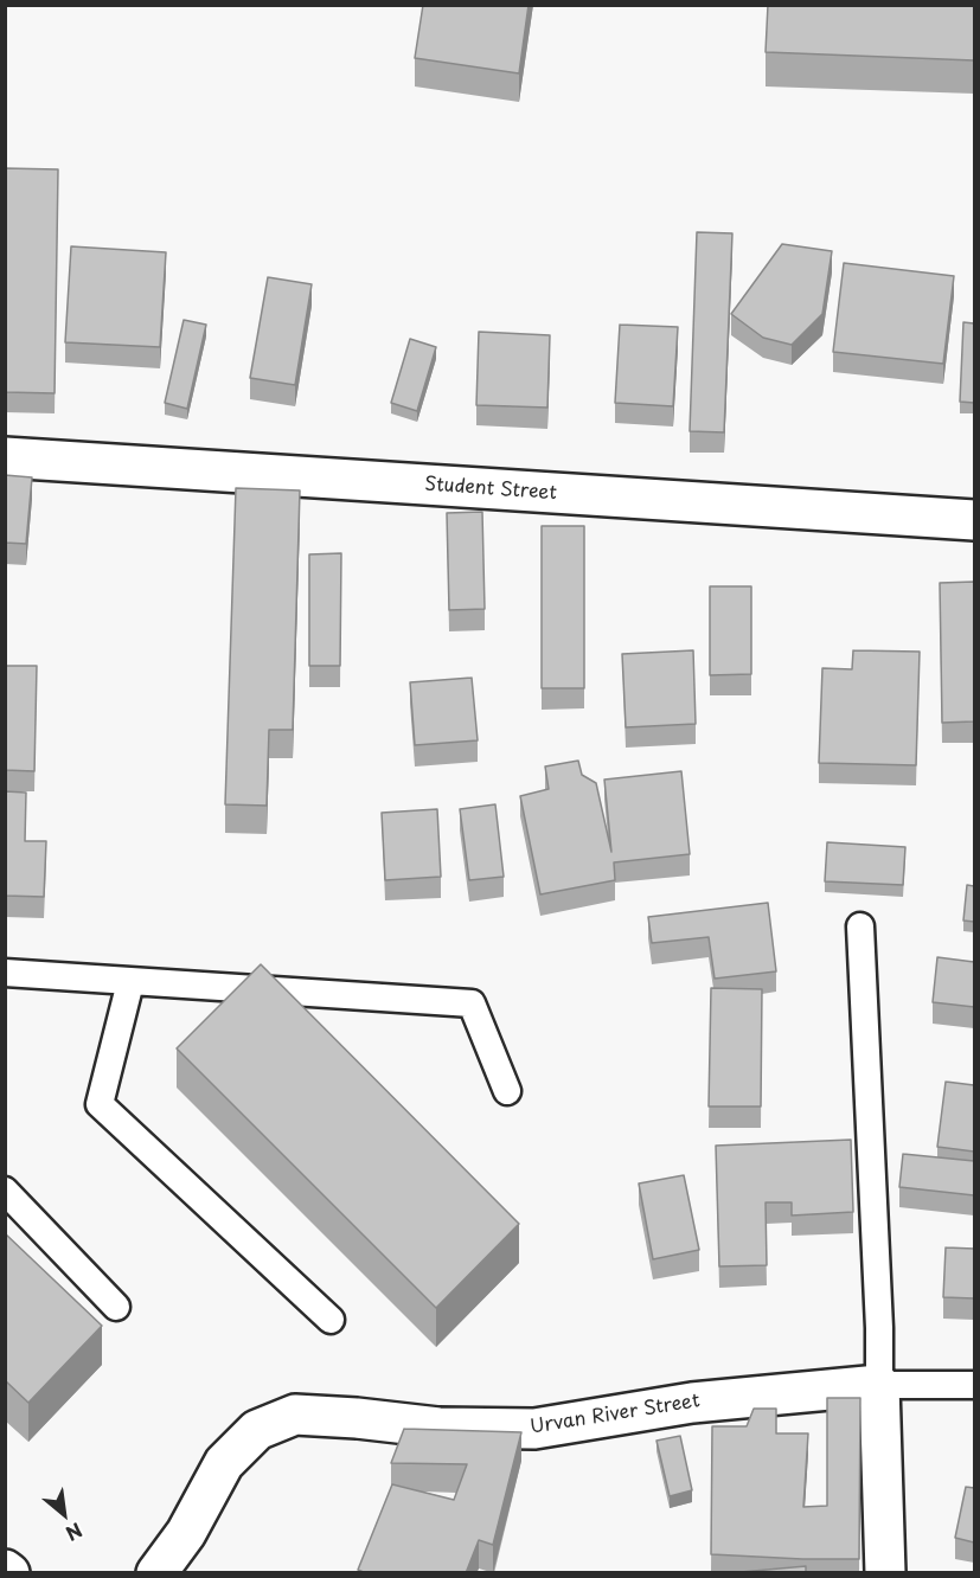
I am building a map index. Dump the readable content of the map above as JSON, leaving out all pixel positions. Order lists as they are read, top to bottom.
{
  "streets": {
    "street": ["Student Street", "Urvan River Street"]
  },
  "north": "bottom right"
}
